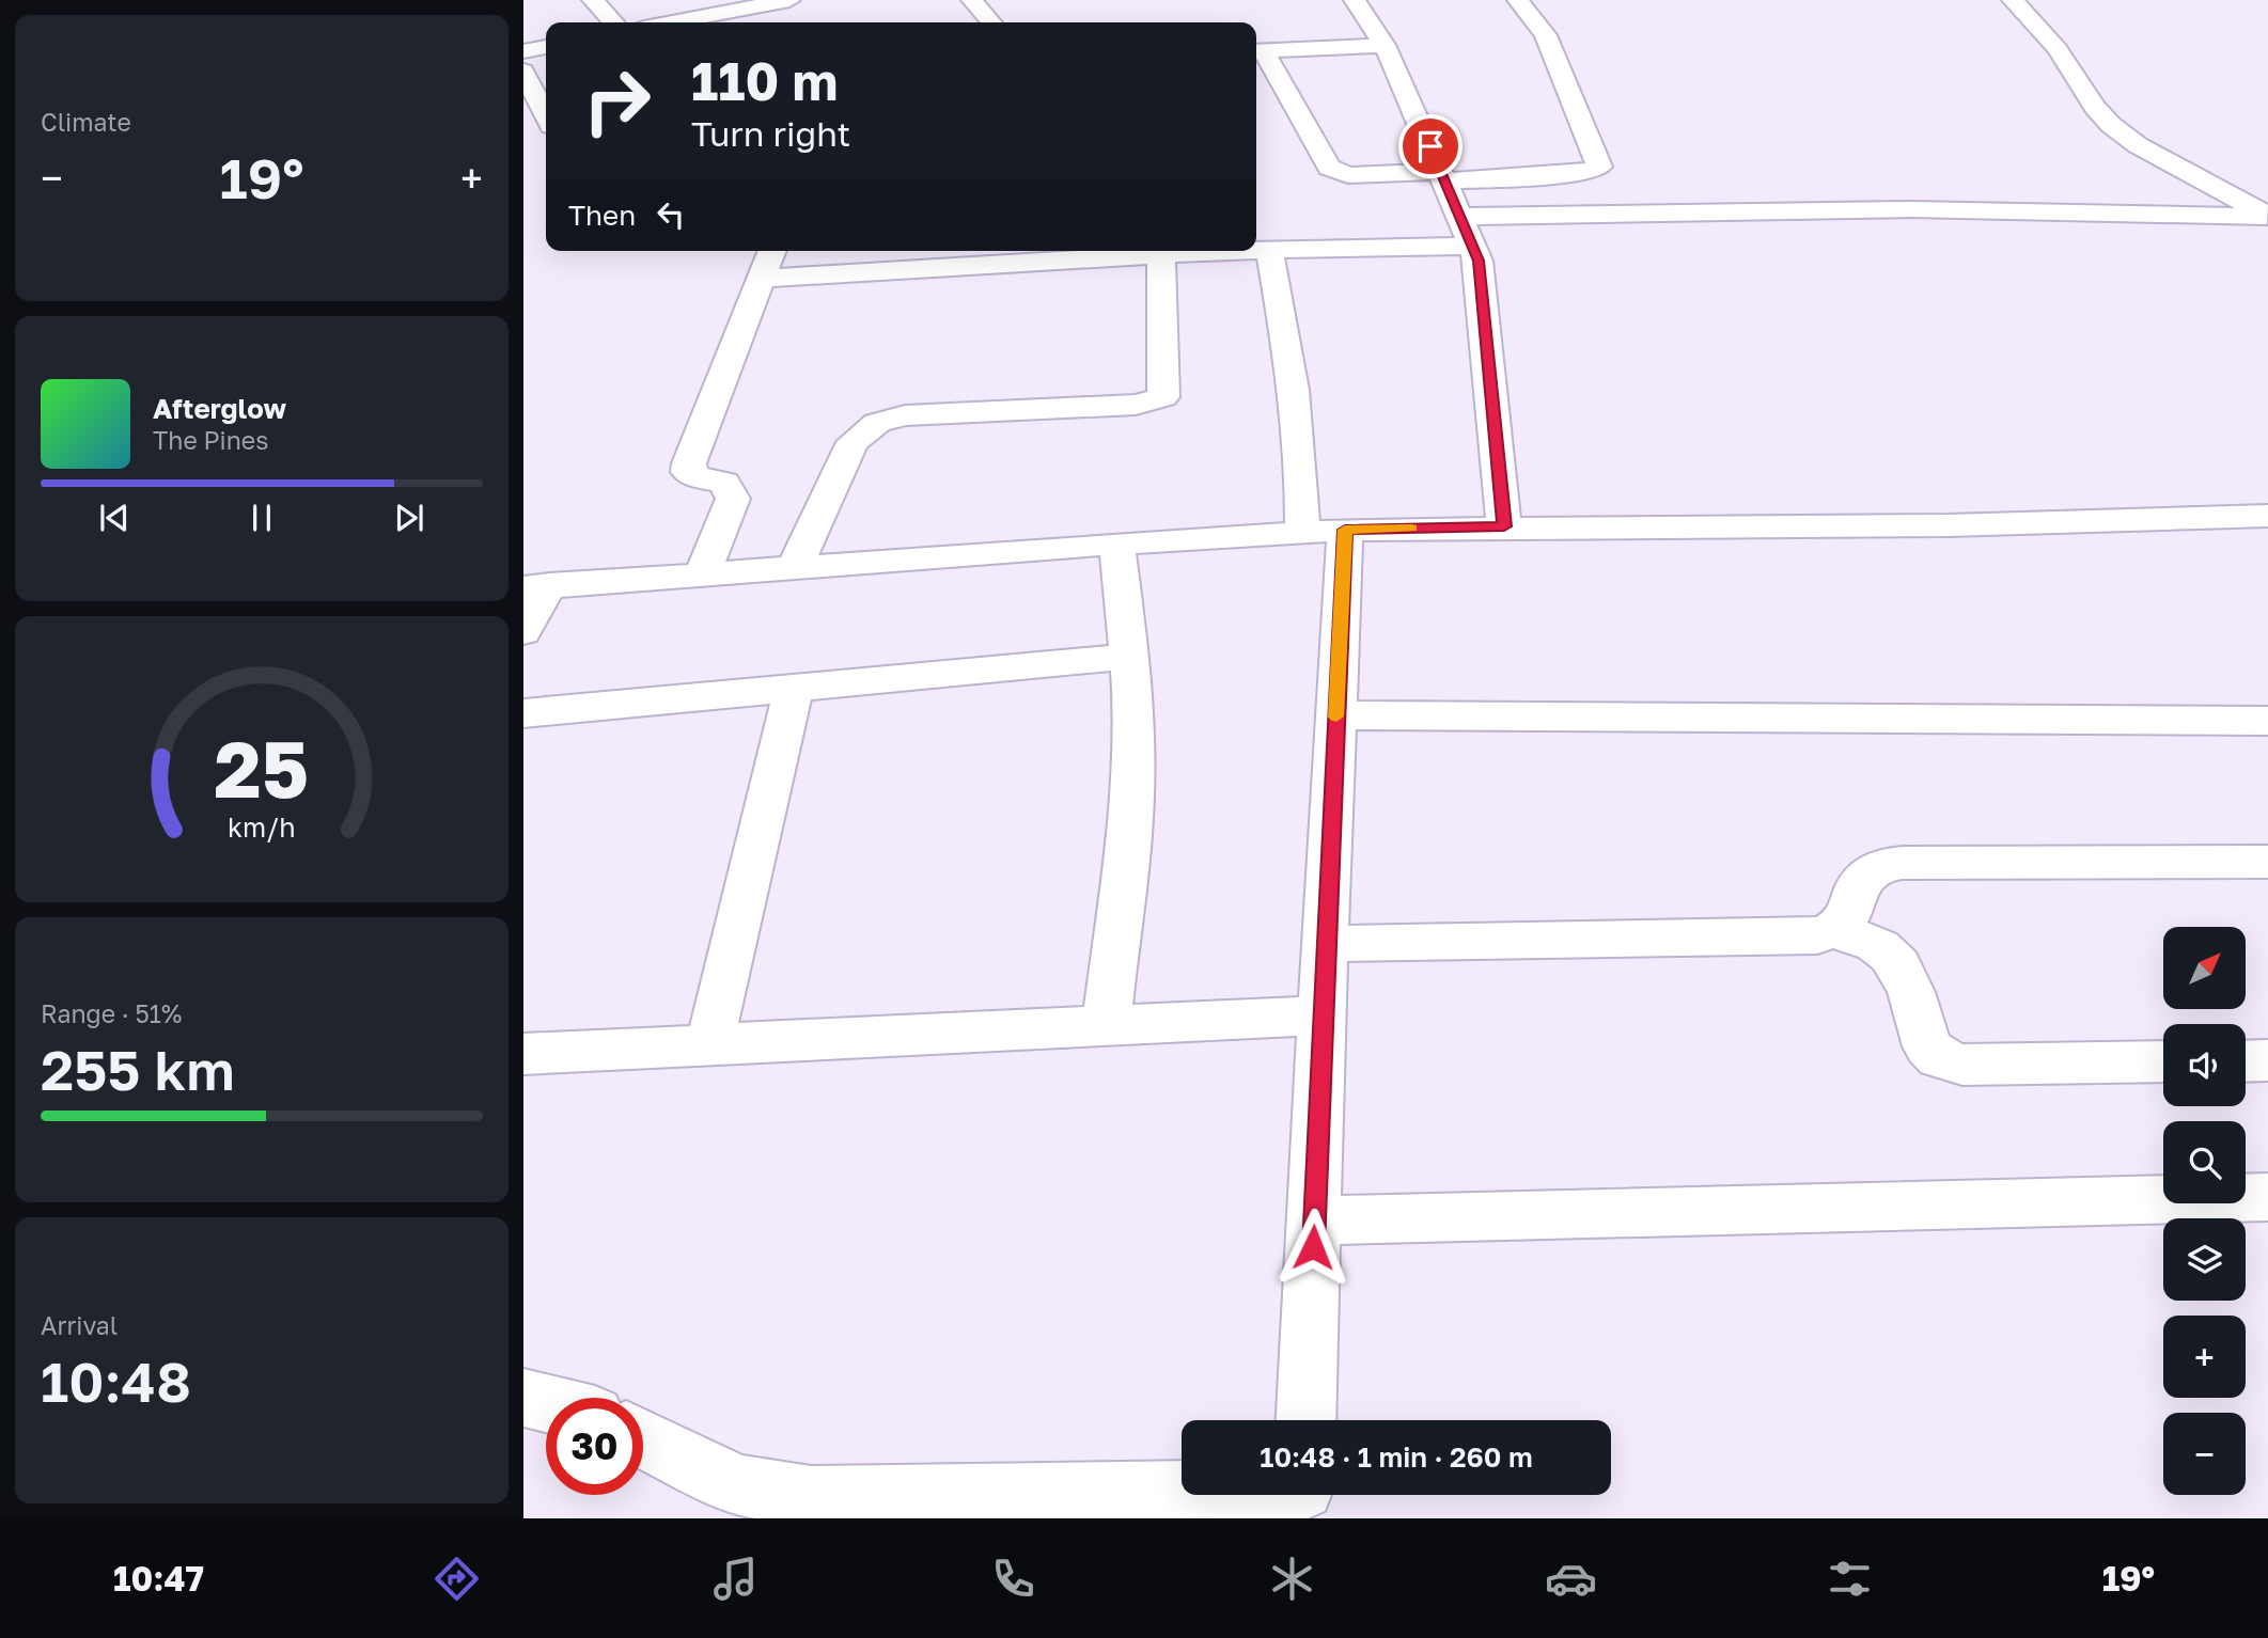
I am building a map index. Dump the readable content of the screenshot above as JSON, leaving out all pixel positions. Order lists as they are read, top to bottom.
{
  "north": "top right",
  "page": {
    "tile": [
      "Climate",
      ["Range · 51%", "255 km"],
      ["Arrival", "10:48"]
    ],
    "turn": ["110 m", "Turn right"],
    "heat": ["−", "19°", "+"],
    "then": "Then",
    "song": ["Afterglow", "The Pines"],
    "map_buttons": ["+", "−"],
    "limit": "30",
    "trip": "10:48 · 1 min · 260 m",
    "tabs": ["10:47", "19°"],
    "gauge": ["25", "km/h"]
  }
}
